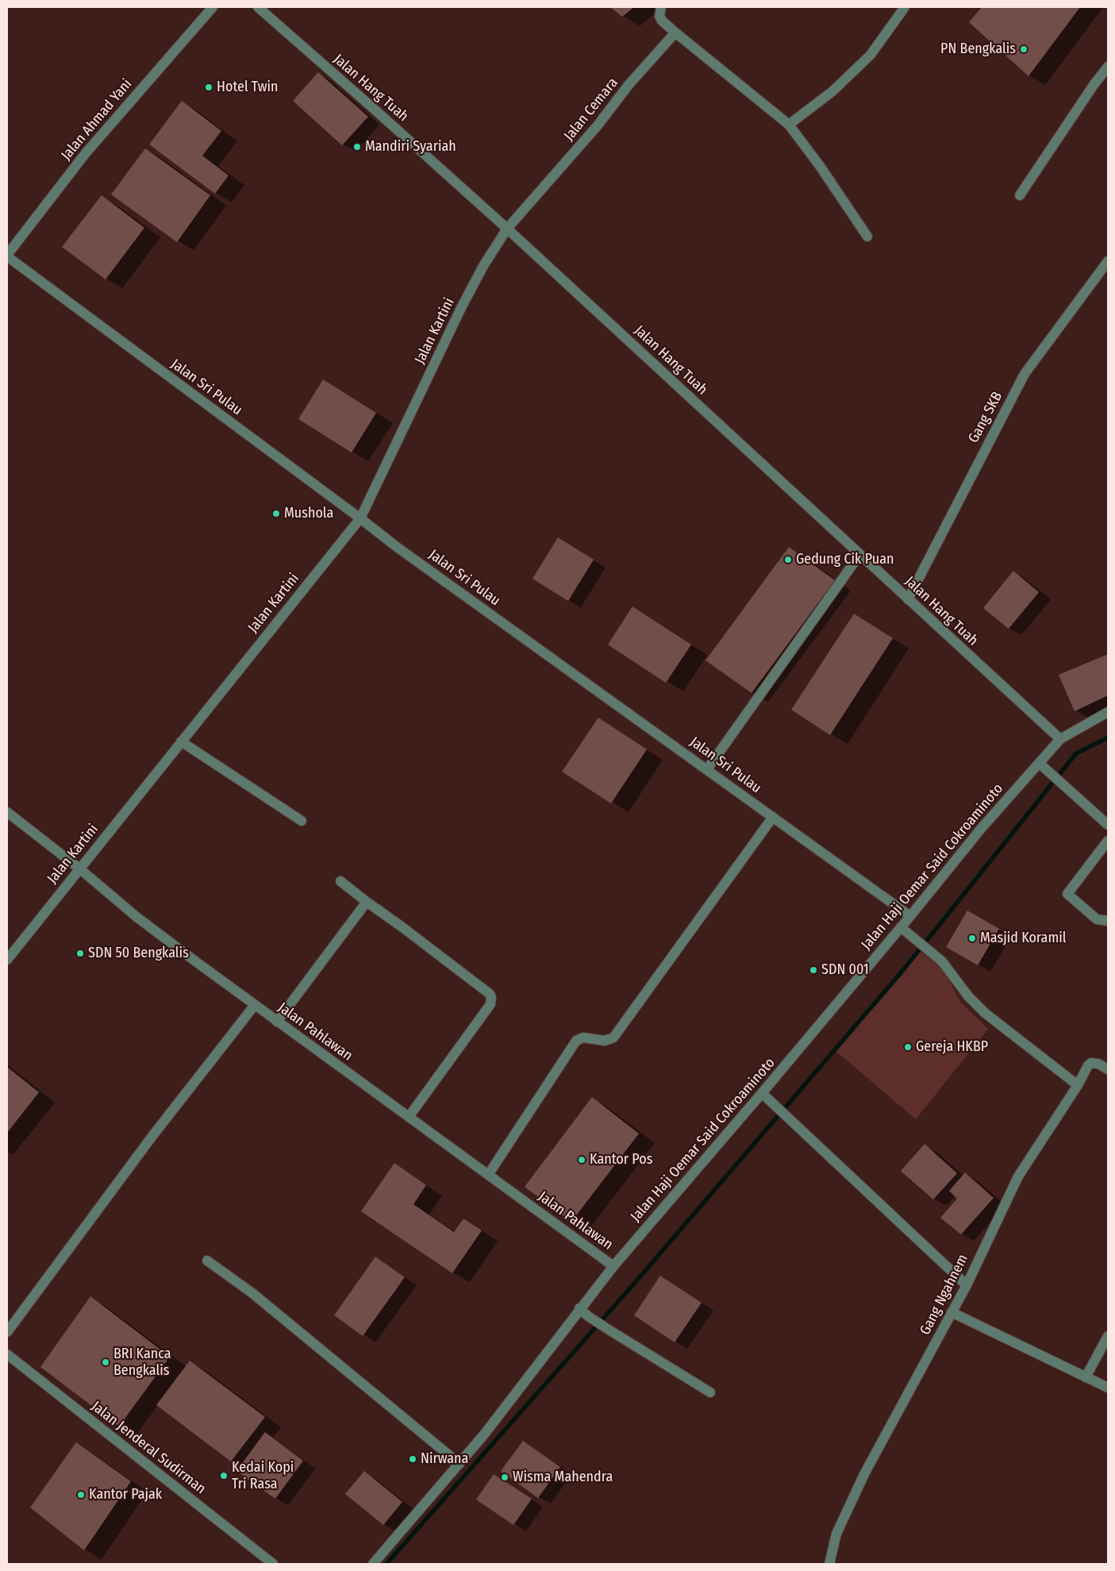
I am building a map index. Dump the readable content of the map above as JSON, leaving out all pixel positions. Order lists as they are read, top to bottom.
{
  "streets": {
    "street": [
      "Jalan Hang Tuah",
      "Jalan Cemara",
      "Jalan Ahmad Yani",
      "Jalan Kartini",
      "Jalan Sri Pulau",
      "Gang SKB",
      "Jalan Haji Oemar Said Cokroaminoto",
      "Jalan Pahlawan",
      "Gang Ngahnem",
      "Jalan Jenderal Sudirman"
    ]
  },
  "crossings": [
    ["Jalan Hang Tuah", "Jalan Cemara"],
    ["Jalan Hang Tuah", "Jalan Kartini"],
    ["Jalan Hang Tuah", "Gang SKB"],
    ["Jalan Hang Tuah", "Jalan Haji Oemar Said Cokroaminoto"],
    ["Jalan Cemara", "Jalan Kartini"],
    ["Jalan Ahmad Yani", "Jalan Sri Pulau"],
    ["Jalan Kartini", "Jalan Sri Pulau"],
    ["Jalan Kartini", "Jalan Pahlawan"],
    ["Jalan Sri Pulau", "Jalan Haji Oemar Said Cokroaminoto"],
    ["Jalan Haji Oemar Said Cokroaminoto", "Jalan Pahlawan"]
  ],
  "places": [
    "PN Bengkalis",
    "Hotel Twin",
    "Mandiri Syariah",
    "Mushola",
    "Gedung Cik Puan",
    "Masjid Koramil",
    "SDN 50 Bengkalis",
    "SDN 001",
    "Gereja HKBP",
    "Kantor Pos",
    "BRI Kanca Bengkalis",
    "Nirwana",
    "Kedai Kopi Tri Rasa",
    "Wisma Mahendra",
    "Kantor Pajak"
  ]
}
